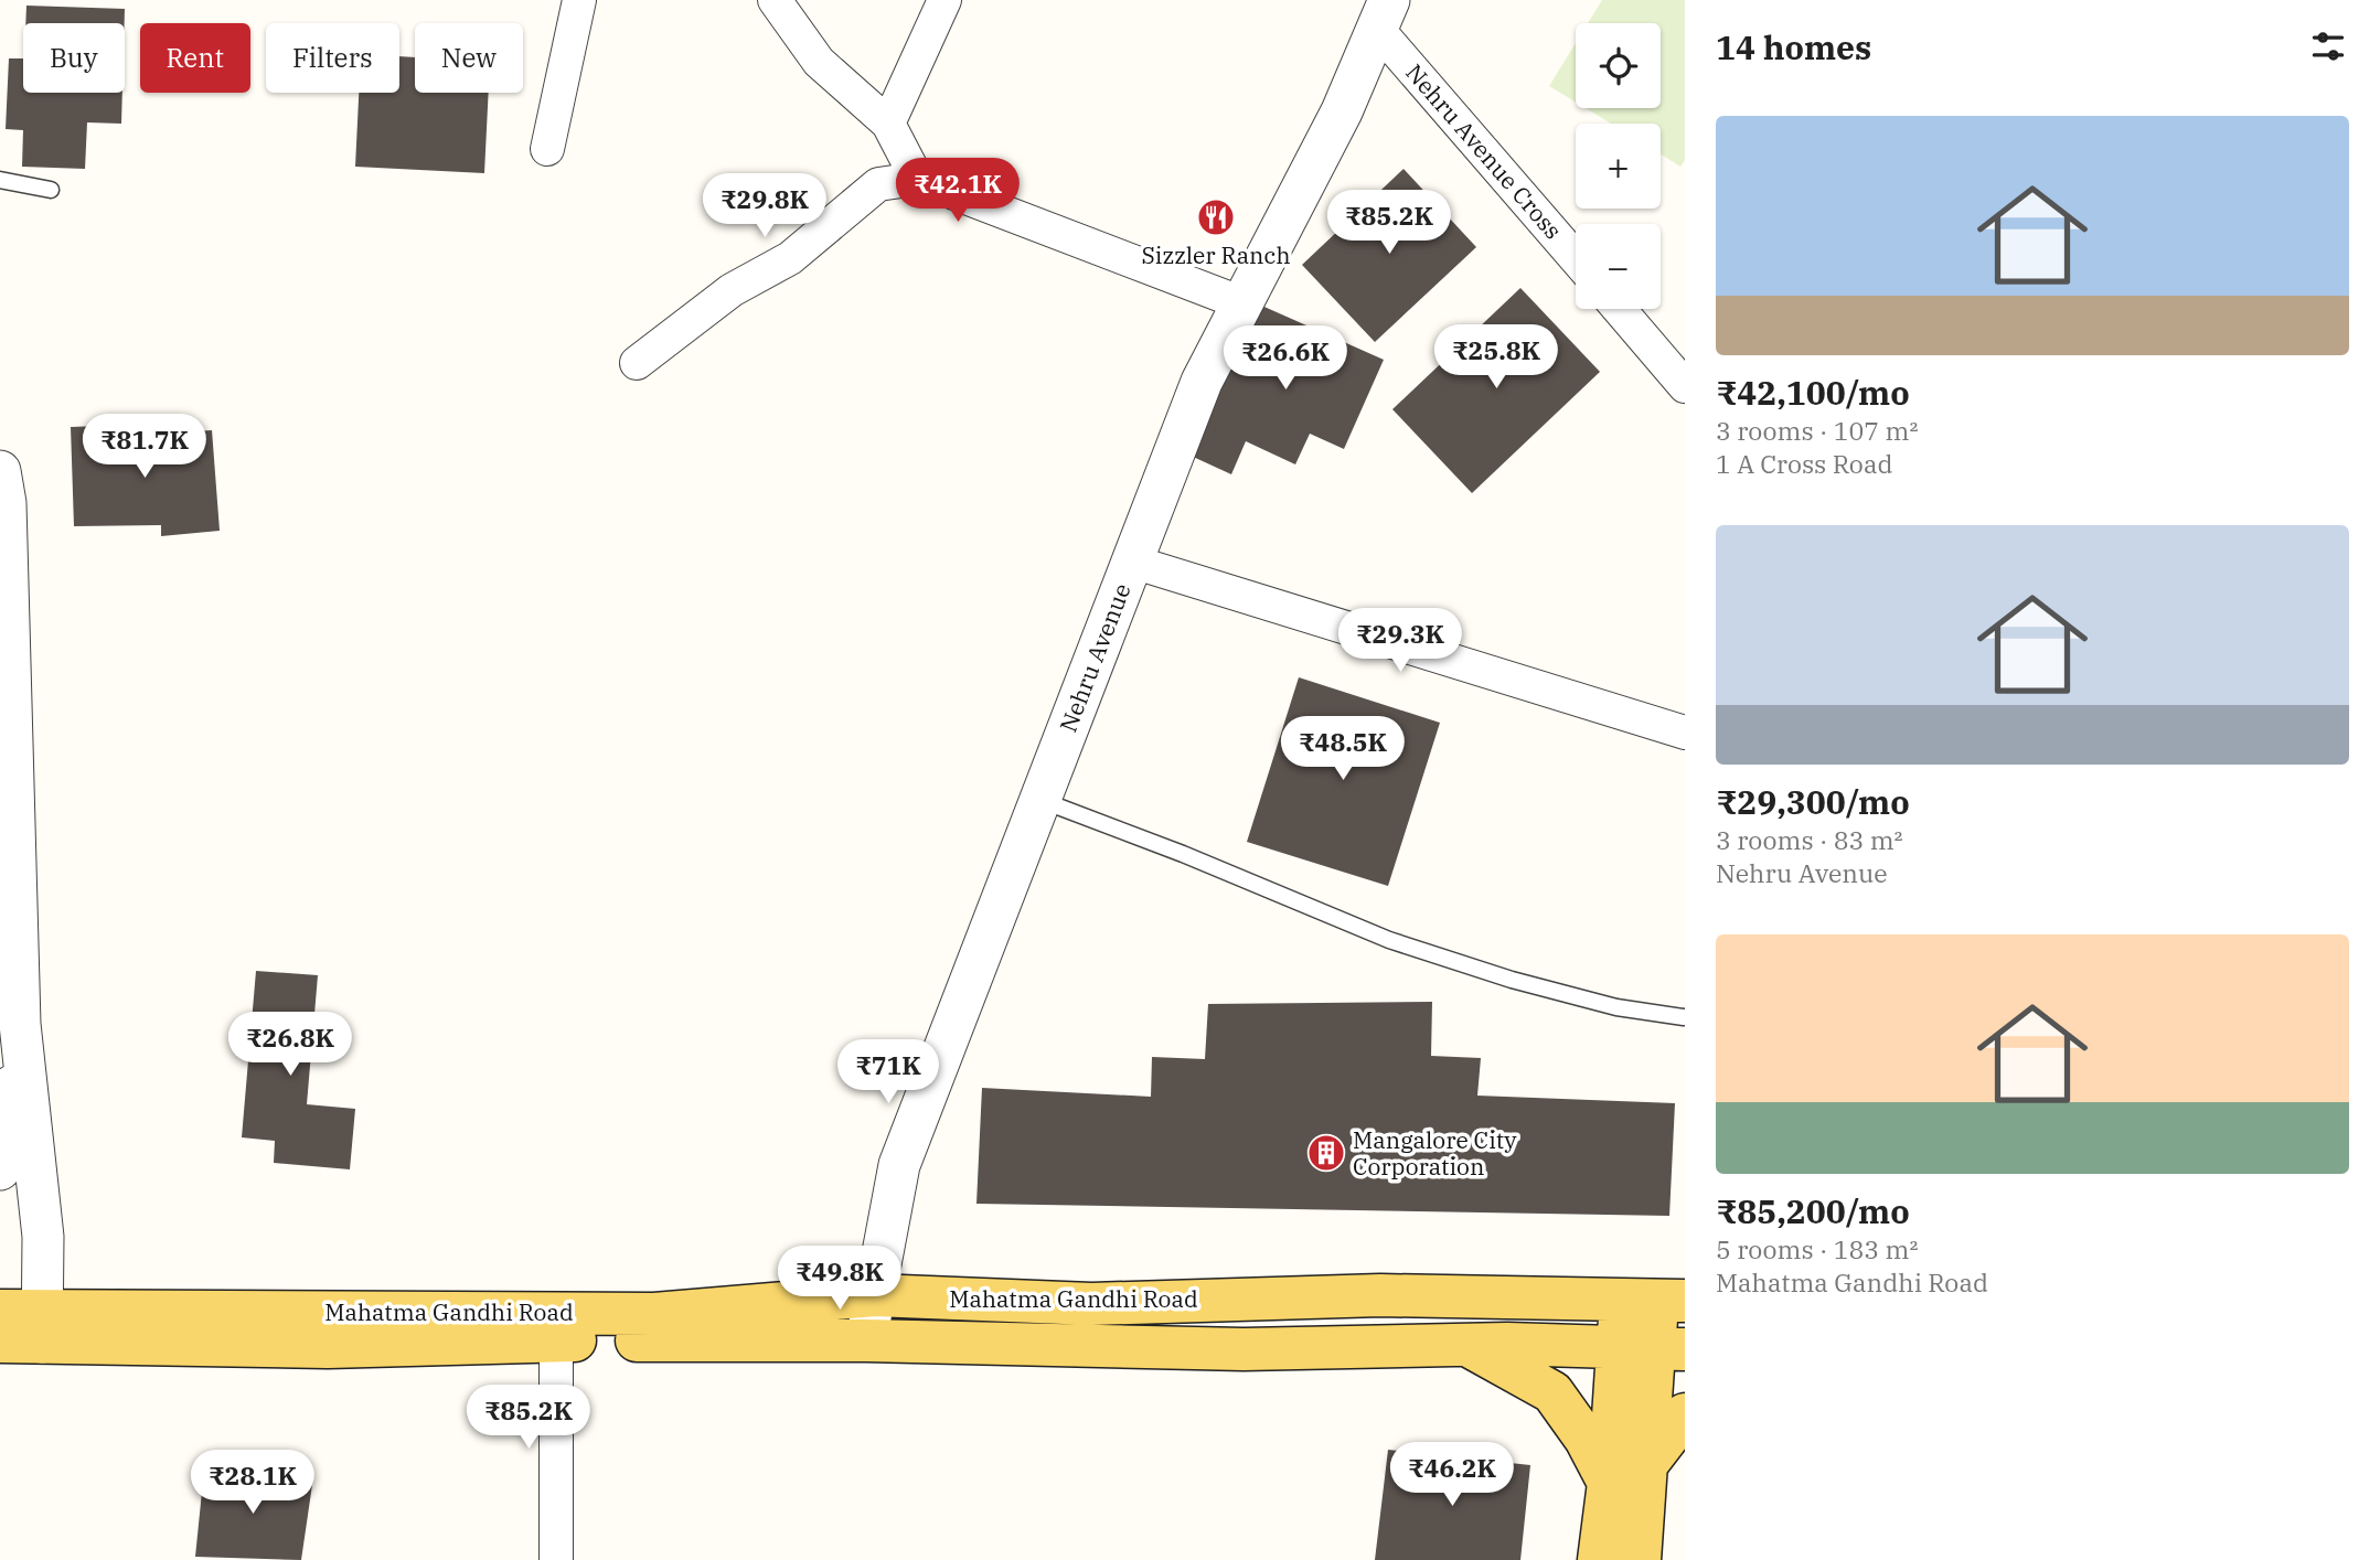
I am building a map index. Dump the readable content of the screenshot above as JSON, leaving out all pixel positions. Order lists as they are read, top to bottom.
{
  "streets": {
    "main road": ["Mahatma Gandhi Road"],
    "street": ["Nehru Avenue Cross", "Nehru Avenue"]
  },
  "crossings": [
    ["Nehru Avenue Cross", "Nehru Avenue"],
    ["Nehru Avenue", "Mahatma Gandhi Road"]
  ],
  "places": {
    "restaurant": ["Sizzler Ranch"],
    "building": ["Mangalore City Corporation"]
  },
  "page": {
    "heading": "14 homes",
    "map_buttons": ["+", "−"],
    "chip": [
      "Buy",
      "Rent",
      "Filters",
      "New"
    ],
    "list": [
      {
        "name": "₹42,100/mo",
        "note": "3 rooms · 107 m² · 1 A Cross Road"
      },
      {
        "name": "₹29,300/mo",
        "note": "3 rooms · 83 m² · Nehru Avenue"
      },
      {
        "name": "₹85,200/mo",
        "note": "5 rooms · 183 m² · Mahatma Gandhi Road"
      }
    ],
    "price": [
      "₹42.1K",
      "₹29.8K",
      "₹85.2K",
      "₹25.8K",
      "₹26.6K",
      "₹81.7K",
      "₹29.3K",
      "₹48.5K",
      "₹26.8K",
      "₹71K",
      "₹49.8K",
      "₹85.2K",
      "₹46.2K",
      "₹28.1K"
    ]
  }
}
